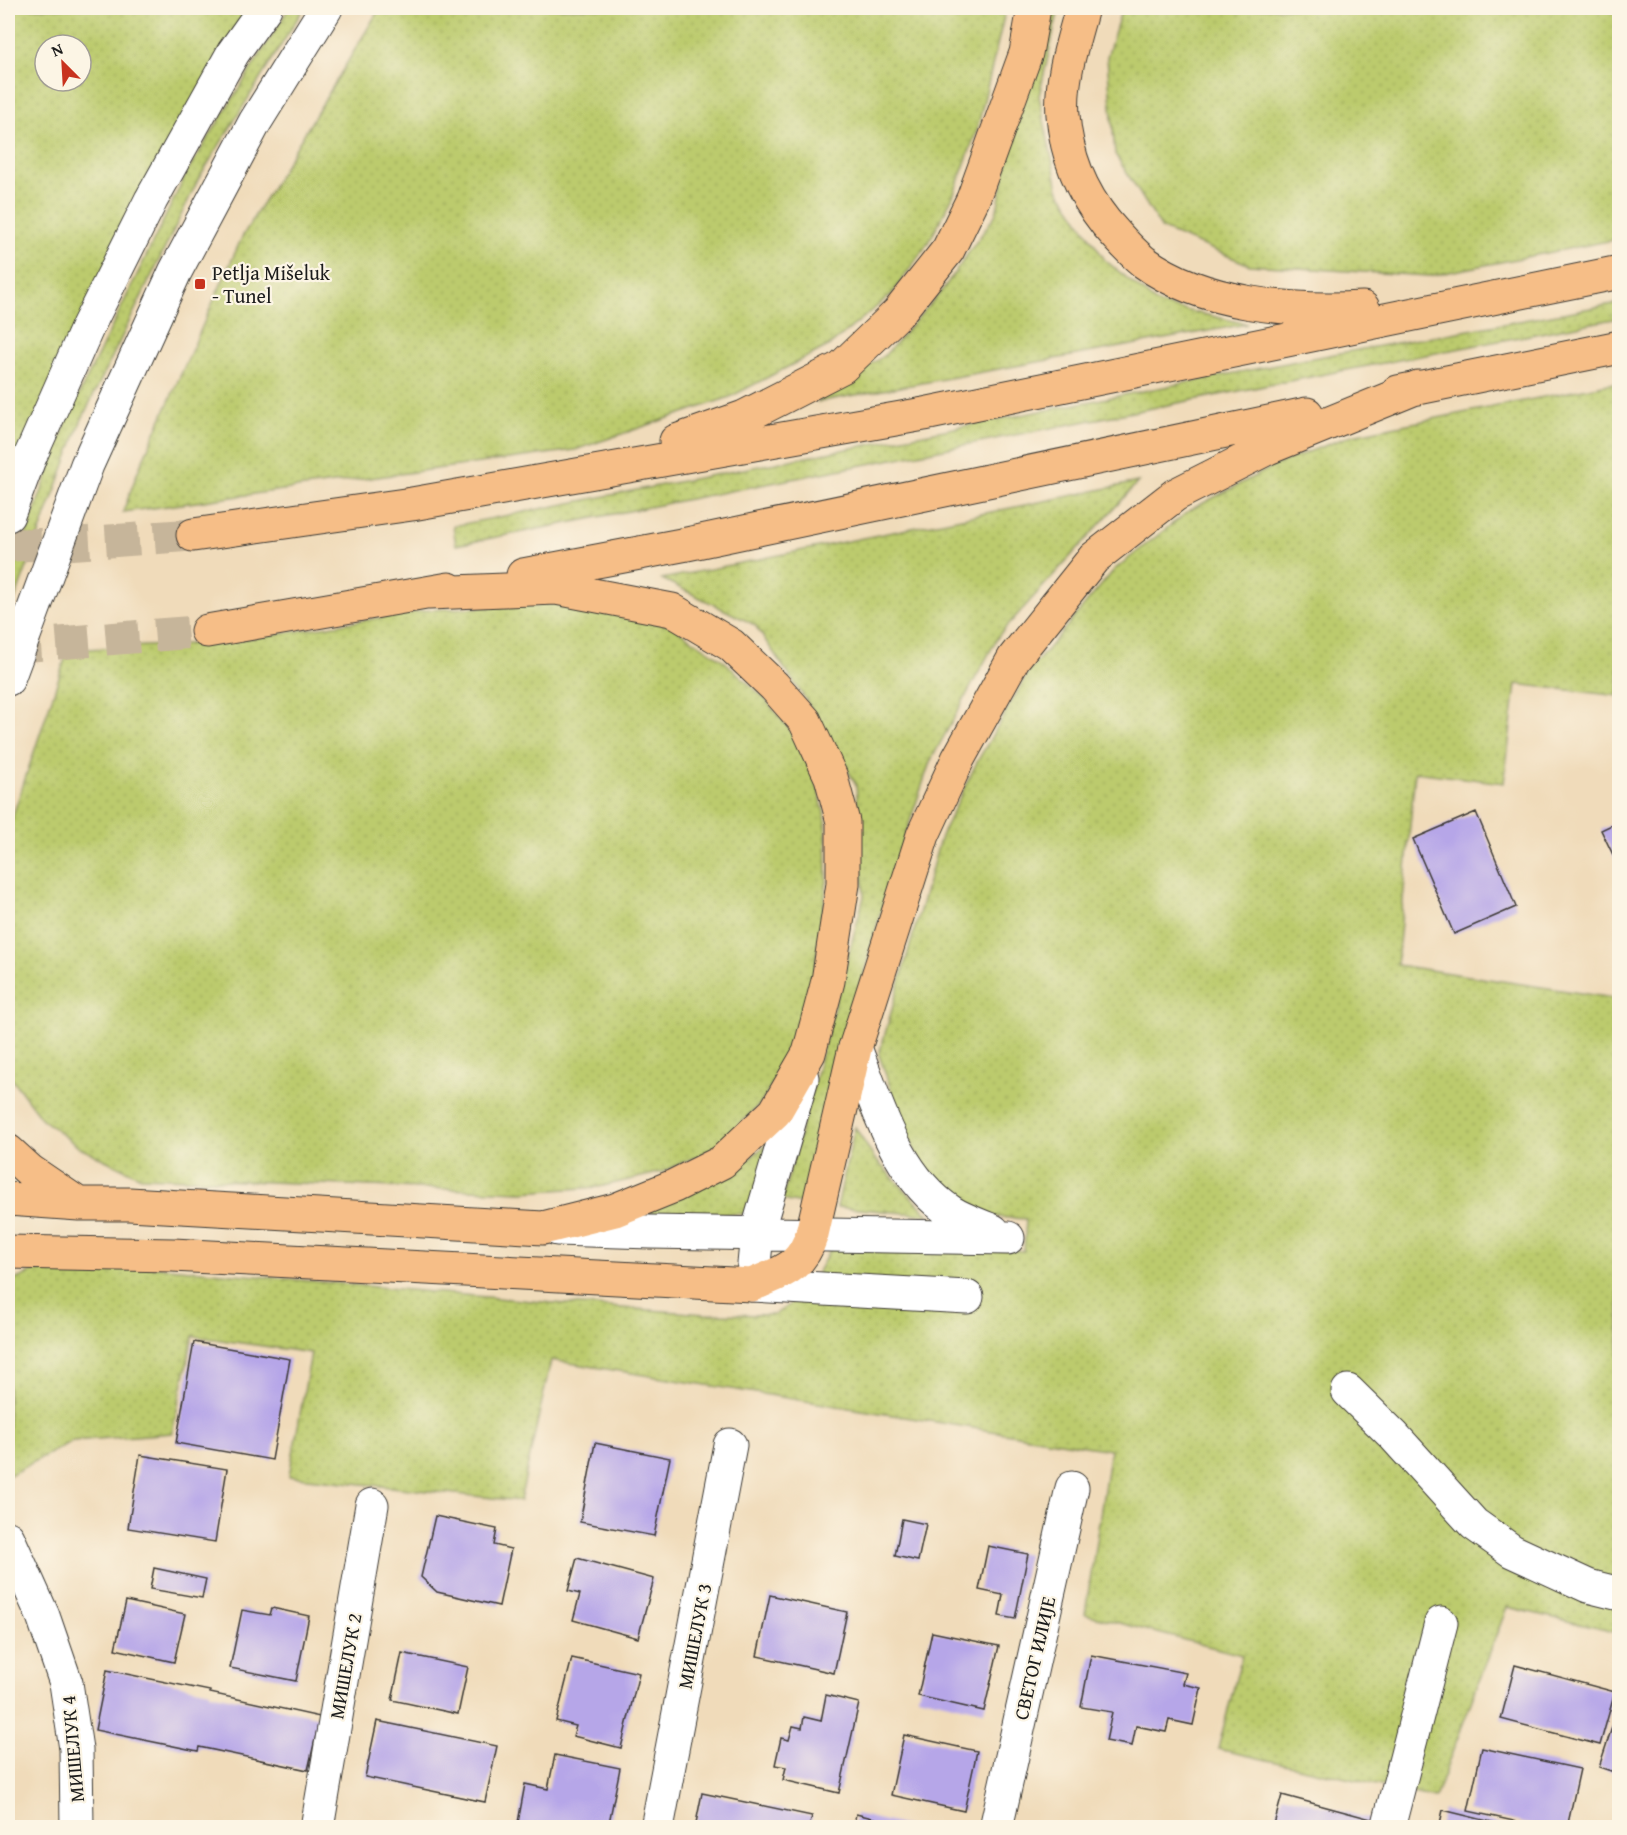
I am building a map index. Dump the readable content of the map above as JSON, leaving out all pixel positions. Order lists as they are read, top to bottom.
{
  "streets": {
    "street": [
      "МИШЕЛУК 3",
      "СВЕТОГ ИЛИЈЕ",
      "МИШЕЛУК 2",
      "МИШЕЛУК 4"
    ]
  },
  "places": {
    "transit": ["Petlja Mišeluk - Tunel"]
  },
  "north": "top left"
}
